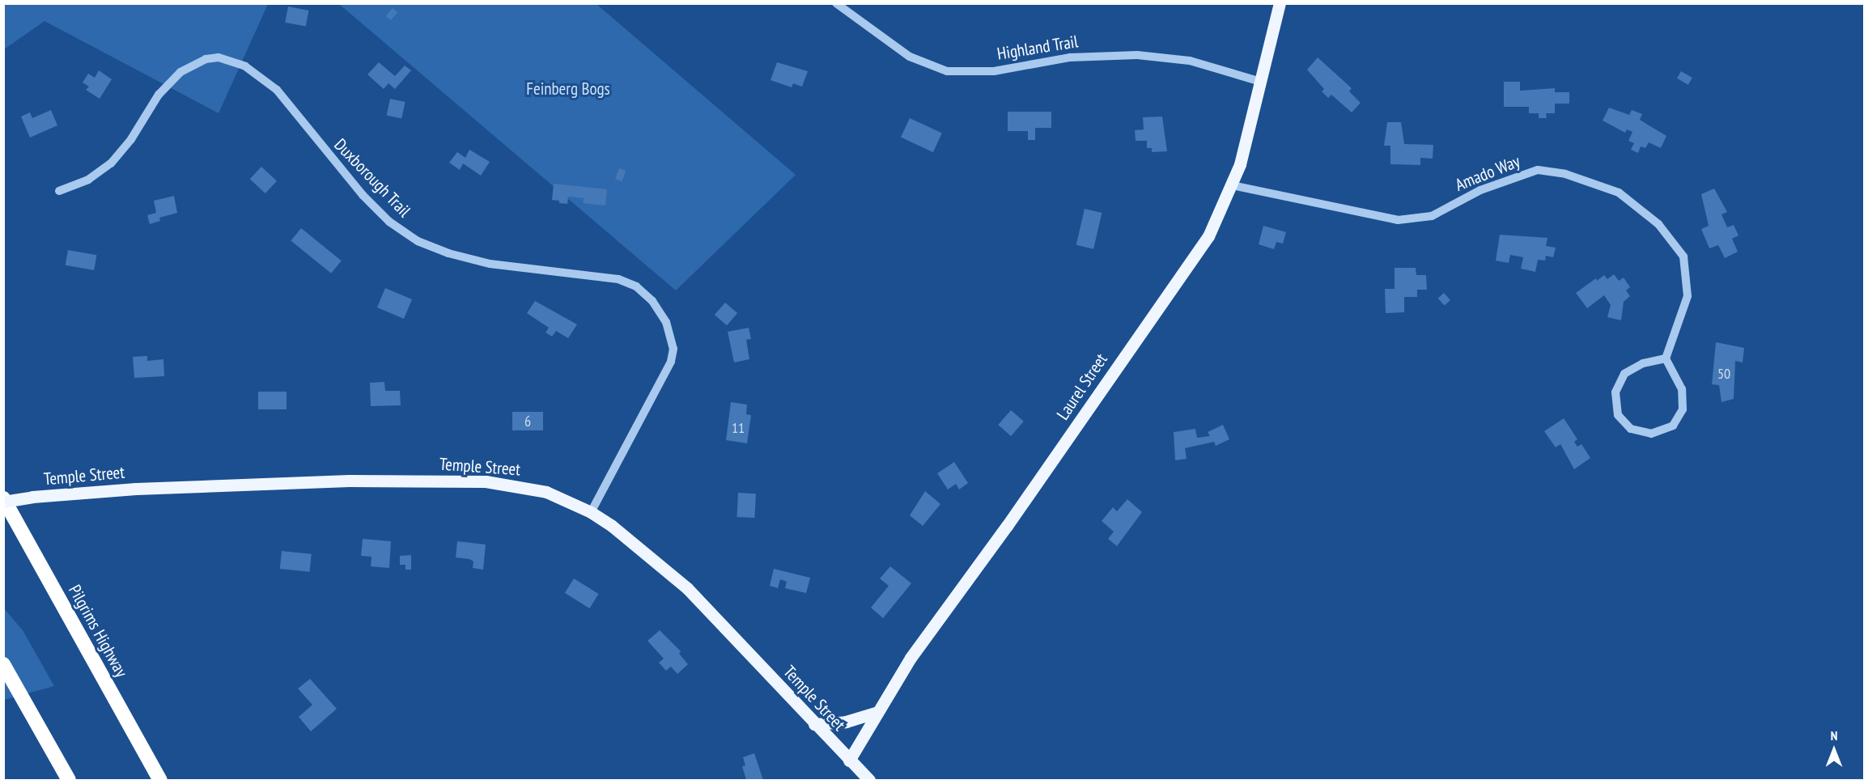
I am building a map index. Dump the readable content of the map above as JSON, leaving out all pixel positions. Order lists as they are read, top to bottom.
{
  "streets": {
    "highway": ["Pilgrims Highway"],
    "main road": ["Laurel Street", "Temple Street"],
    "street": ["Highland Trail", "Amado Way", "Duxborough Trail"]
  },
  "crossings": [
    ["Highland Trail", "Laurel Street"],
    ["Amado Way", "Laurel Street"],
    ["Duxborough Trail", "Temple Street"],
    ["Laurel Street", "Temple Street"],
    ["Temple Street", "Pilgrims Highway"]
  ],
  "parks": ["Feinberg Bogs"],
  "house_numbers": ["50", "6", "11"],
  "north": "top"
}
